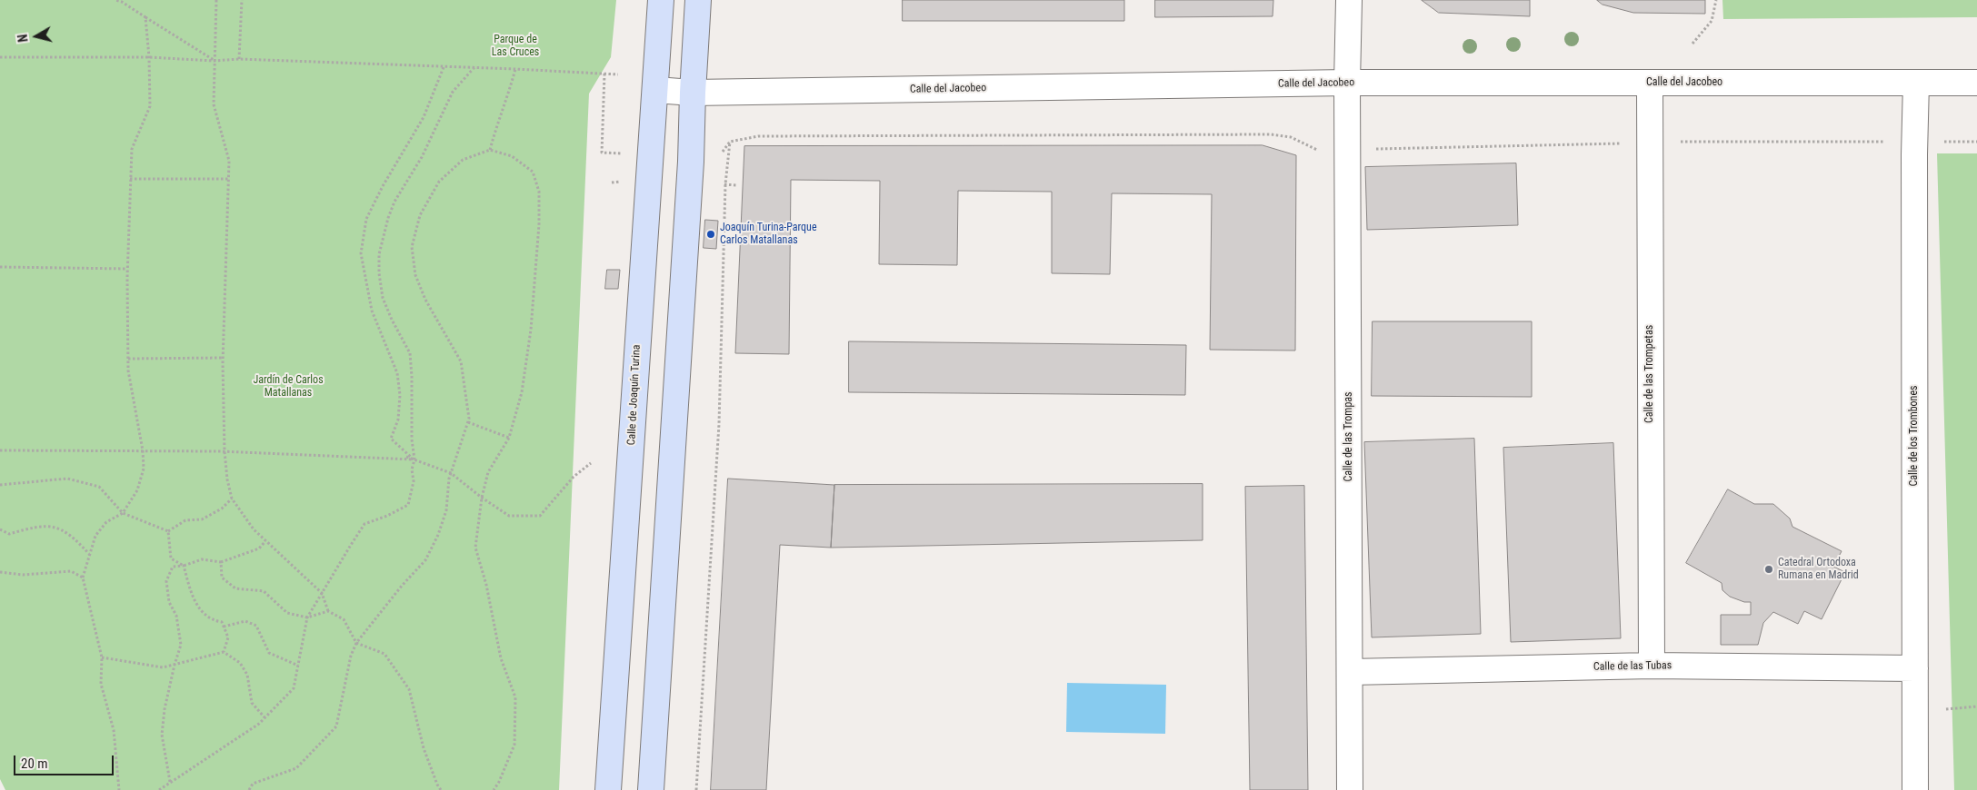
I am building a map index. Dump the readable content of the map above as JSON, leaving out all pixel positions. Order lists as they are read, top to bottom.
{
  "streets": {
    "main road": ["Calle de Joaquín Turina"],
    "street": [
      "Calle del Jacobeo",
      "Calle de las Trompetas",
      "Calle de los Trombones",
      "Calle de las Trompas",
      "Calle de las Tubas"
    ]
  },
  "crossings": [
    ["Calle del Jacobeo", "Calle de las Trompetas"],
    ["Calle del Jacobeo", "Calle de Joaquín Turina"],
    ["Calle del Jacobeo", "Calle de los Trombones"],
    ["Calle del Jacobeo", "Calle de las Trompas"],
    ["Calle de las Trompetas", "Calle de las Tubas"],
    ["Calle de los Trombones", "Calle de las Tubas"],
    ["Calle de las Trompas", "Calle de las Tubas"]
  ],
  "parks": ["Parque de Las Cruces", "Jardín de Carlos Matallanas"],
  "places": ["Joaquín Turina-Parque Carlos Matallanas", "Catedral Ortodoxa Rumana en Madrid"],
  "scale_bar": "20 m",
  "north": "left"
}
